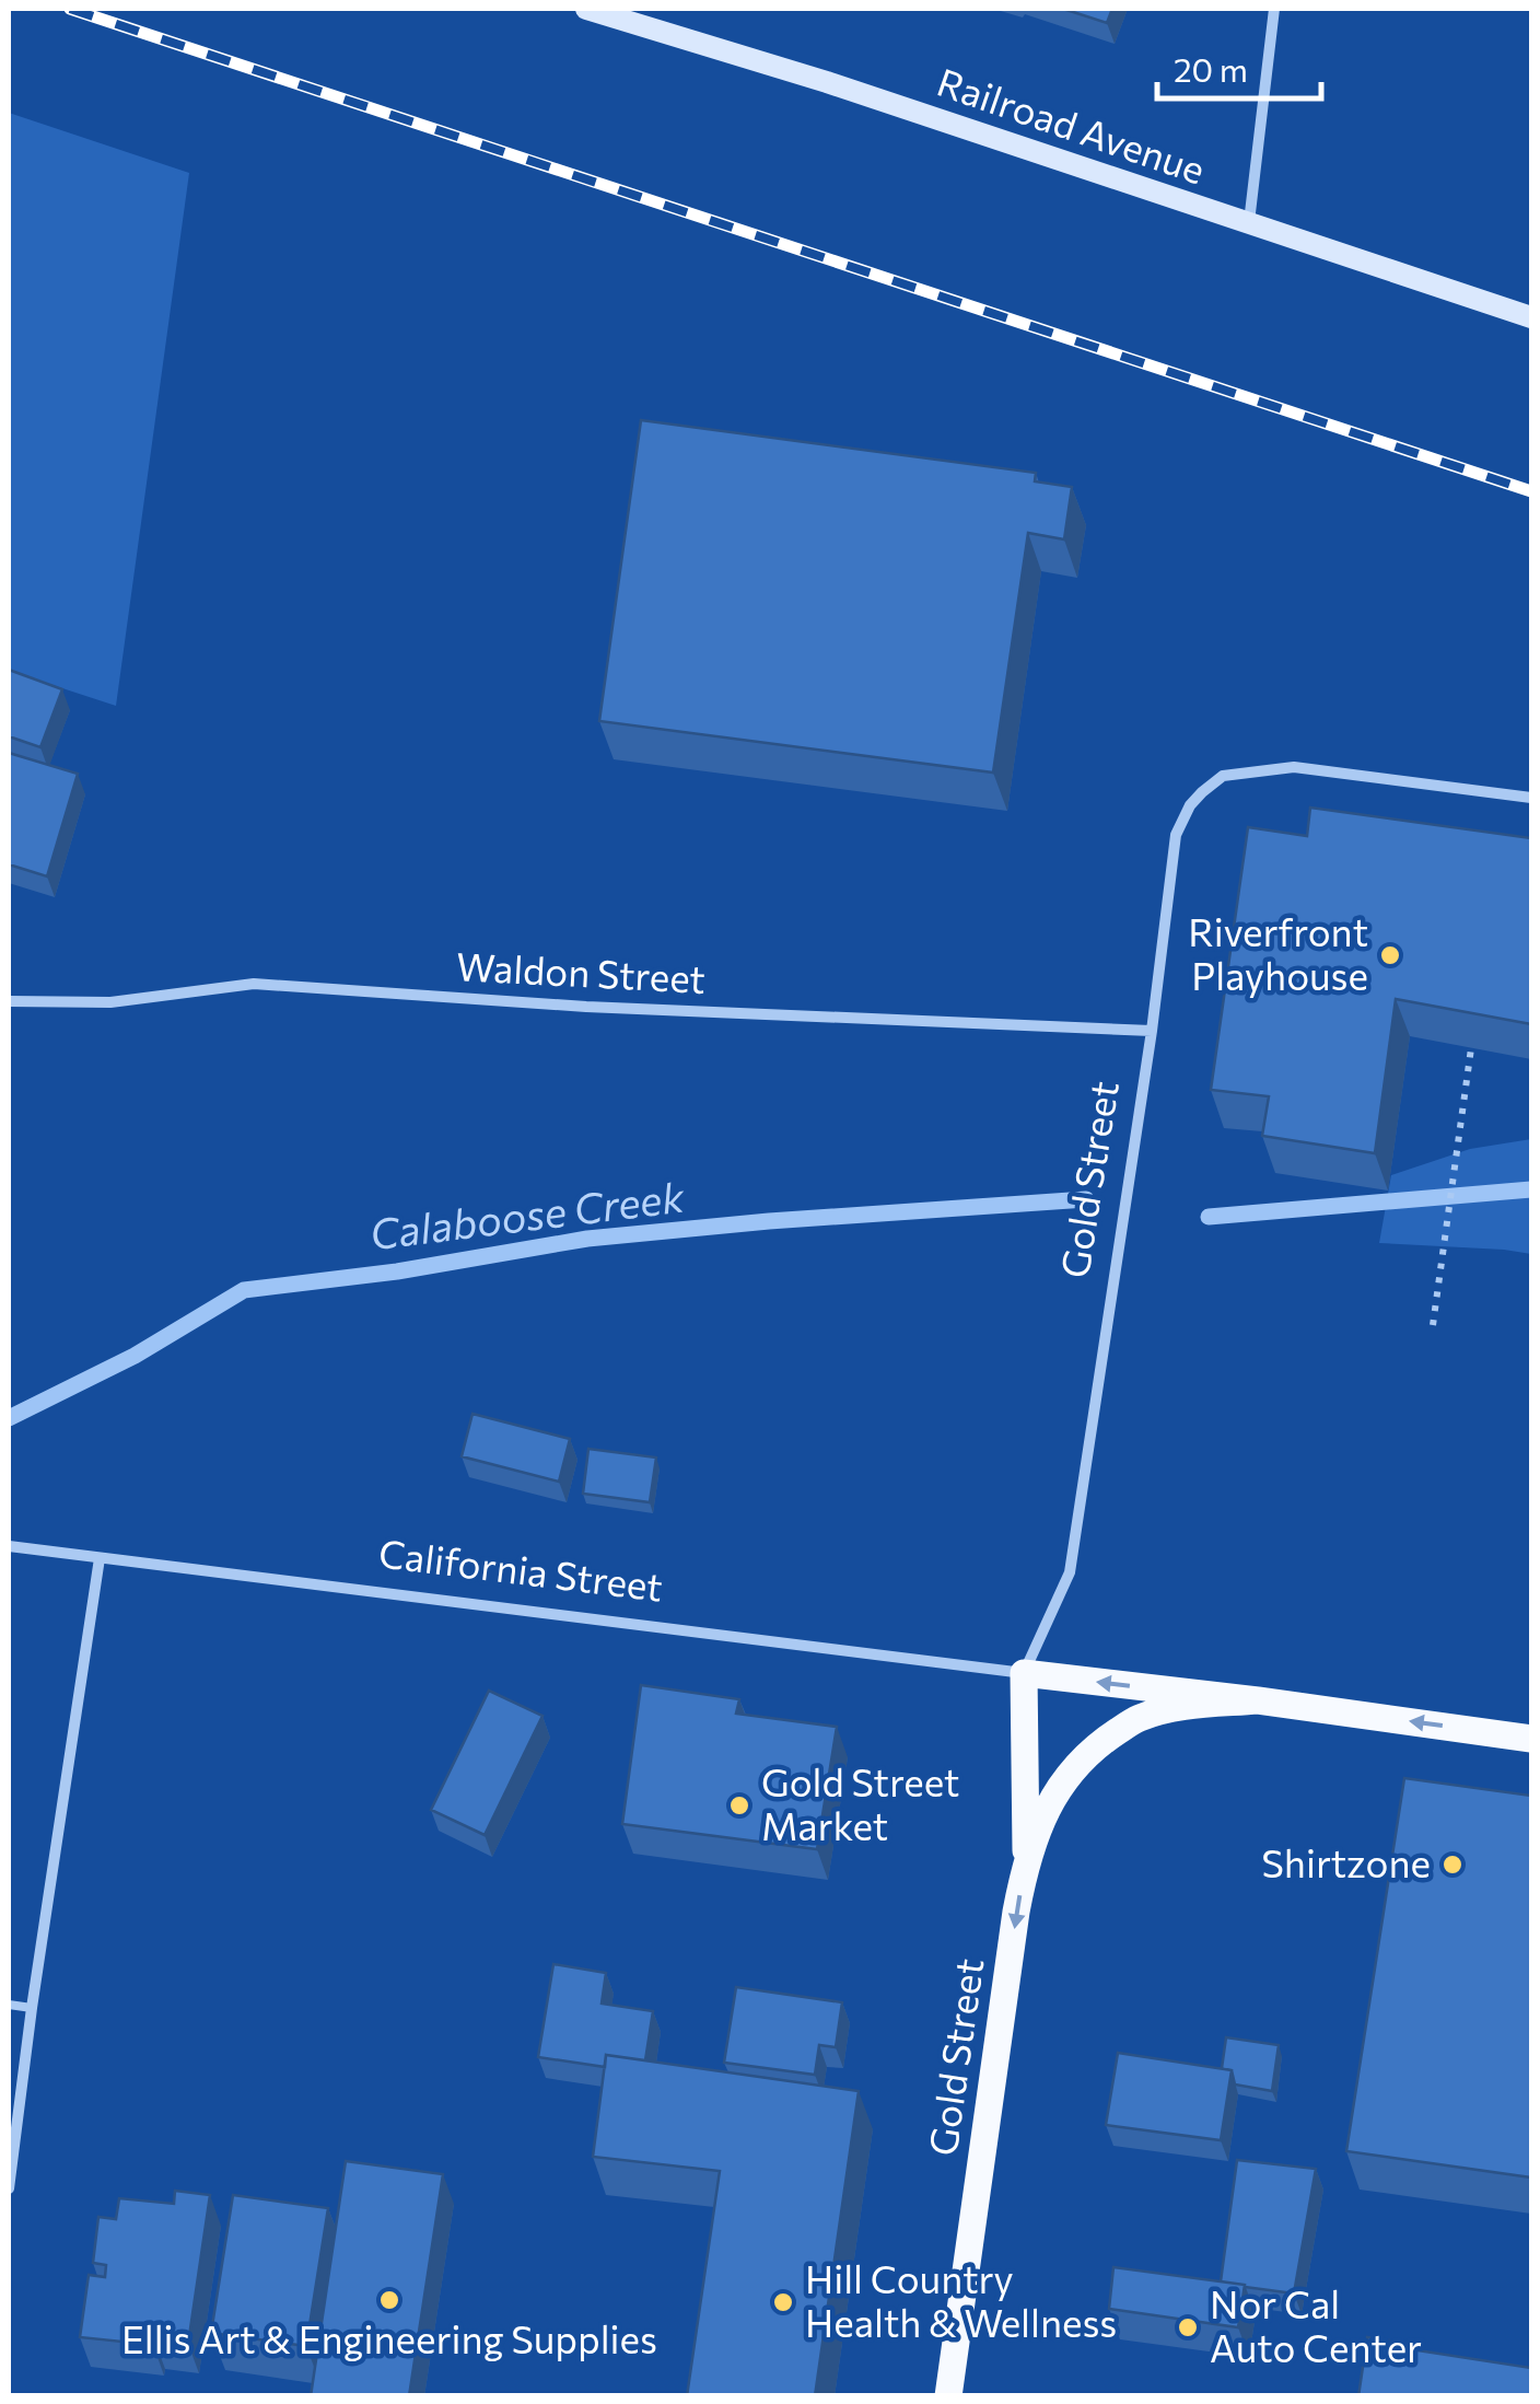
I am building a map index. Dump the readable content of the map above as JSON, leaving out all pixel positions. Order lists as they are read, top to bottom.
{
  "streets": {
    "main road": ["Gold Street", "California Street"],
    "street": ["Railroad Avenue", "Waldon Street"]
  },
  "crossings": [
    ["Waldon Street", "Gold Street"],
    ["Gold Street", "California Street"]
  ],
  "water": ["Calaboose Creek"],
  "places": [
    "Riverfront Playhouse",
    "Gold Street Market",
    "Shirtzone",
    "Ellis Art & Engineering Supplies",
    "Hill Country Health & Wellness",
    "Nor Cal Auto Center"
  ],
  "scale_bar": "20 m"
}
